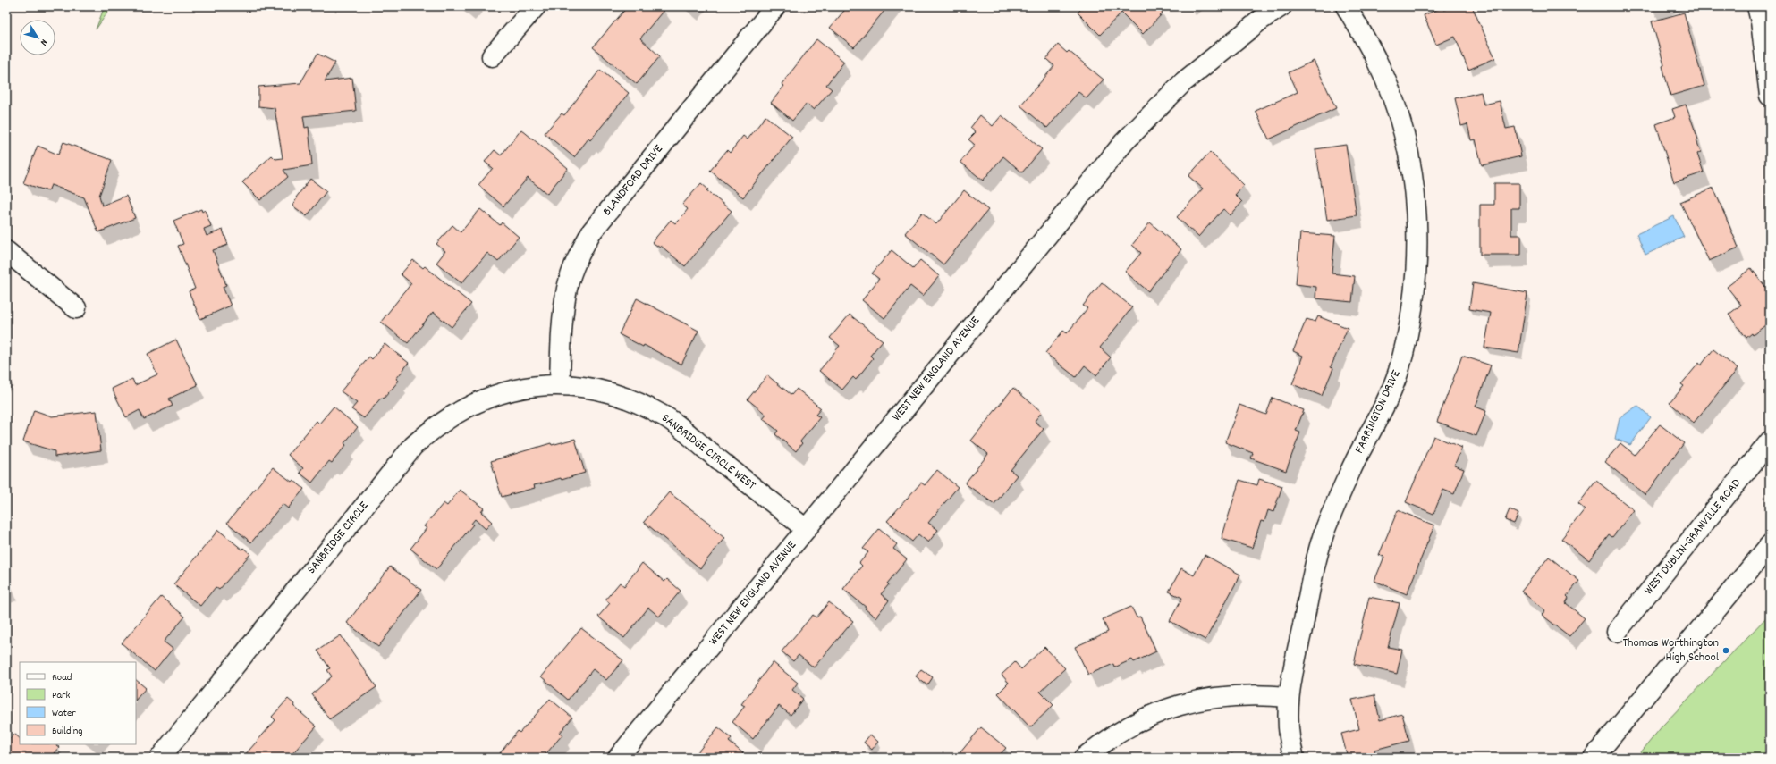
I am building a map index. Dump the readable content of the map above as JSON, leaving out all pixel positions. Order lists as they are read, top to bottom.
{
  "streets": {
    "street": [
      "BLANDFORD DRIVE",
      "WEST NEW ENGLAND AVENUE",
      "FARRINGTON DRIVE",
      "SANBRIDGE CIRCLE WEST",
      "WEST DUBLIN-GRANVILLE ROAD",
      "SANBRIDGE CIRCLE"
    ]
  },
  "crossings": [
    ["BLANDFORD DRIVE", "SANBRIDGE CIRCLE WEST"],
    ["BLANDFORD DRIVE", "SANBRIDGE CIRCLE"],
    ["WEST NEW ENGLAND AVENUE", "SANBRIDGE CIRCLE WEST"],
    ["SANBRIDGE CIRCLE WEST", "SANBRIDGE CIRCLE"]
  ],
  "places": ["Thomas Worthington High School"],
  "legend": [
    "Road",
    "Park",
    "Water",
    "Building"
  ],
  "north": "bottom right"
}
